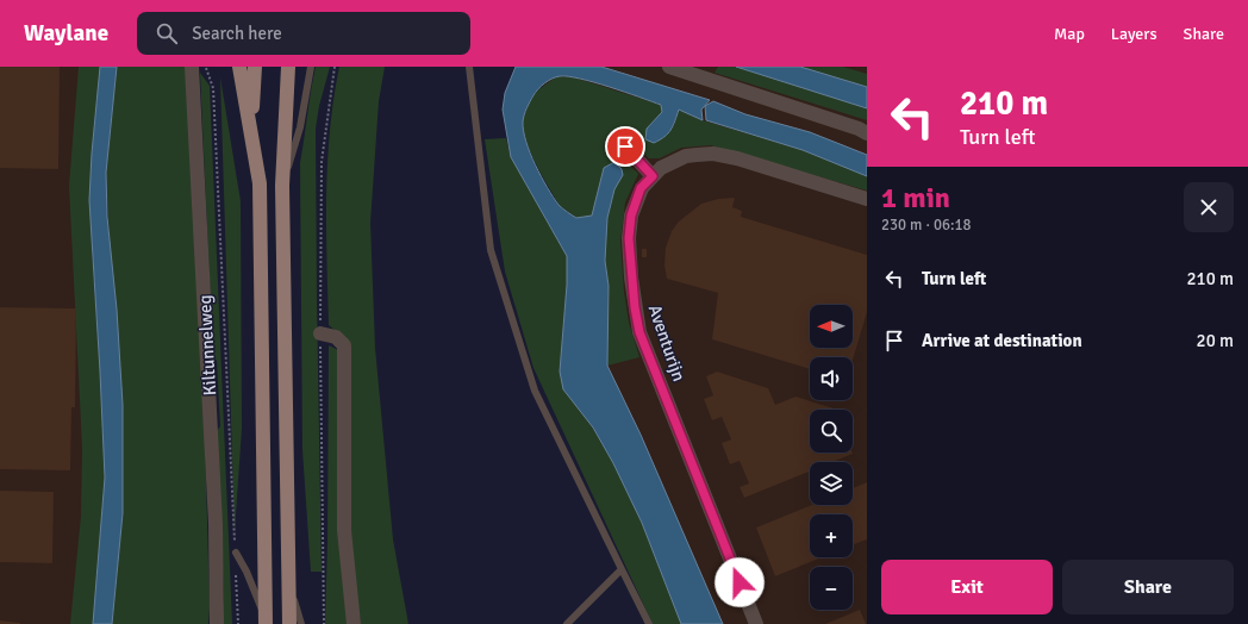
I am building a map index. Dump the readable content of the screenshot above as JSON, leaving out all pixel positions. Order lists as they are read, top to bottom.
{
  "streets": {
    "street": ["Aventurijn", "Kiltunnelweg"]
  },
  "north": "left",
  "page": {
    "header": "Waylane",
    "search": "Search here",
    "nav": ["Map", "Layers", "Share"],
    "turn": ["210 m", "Turn left"],
    "heading": ["1 min", "230 m · 06:18"],
    "list": [
      {
        "name": "Turn left",
        "value": "210 m"
      },
      {
        "name": "Arrive at destination",
        "value": "20 m"
      }
    ],
    "map_buttons": ["+", "−"],
    "buttons": ["Exit", "Share"]
  }
}
